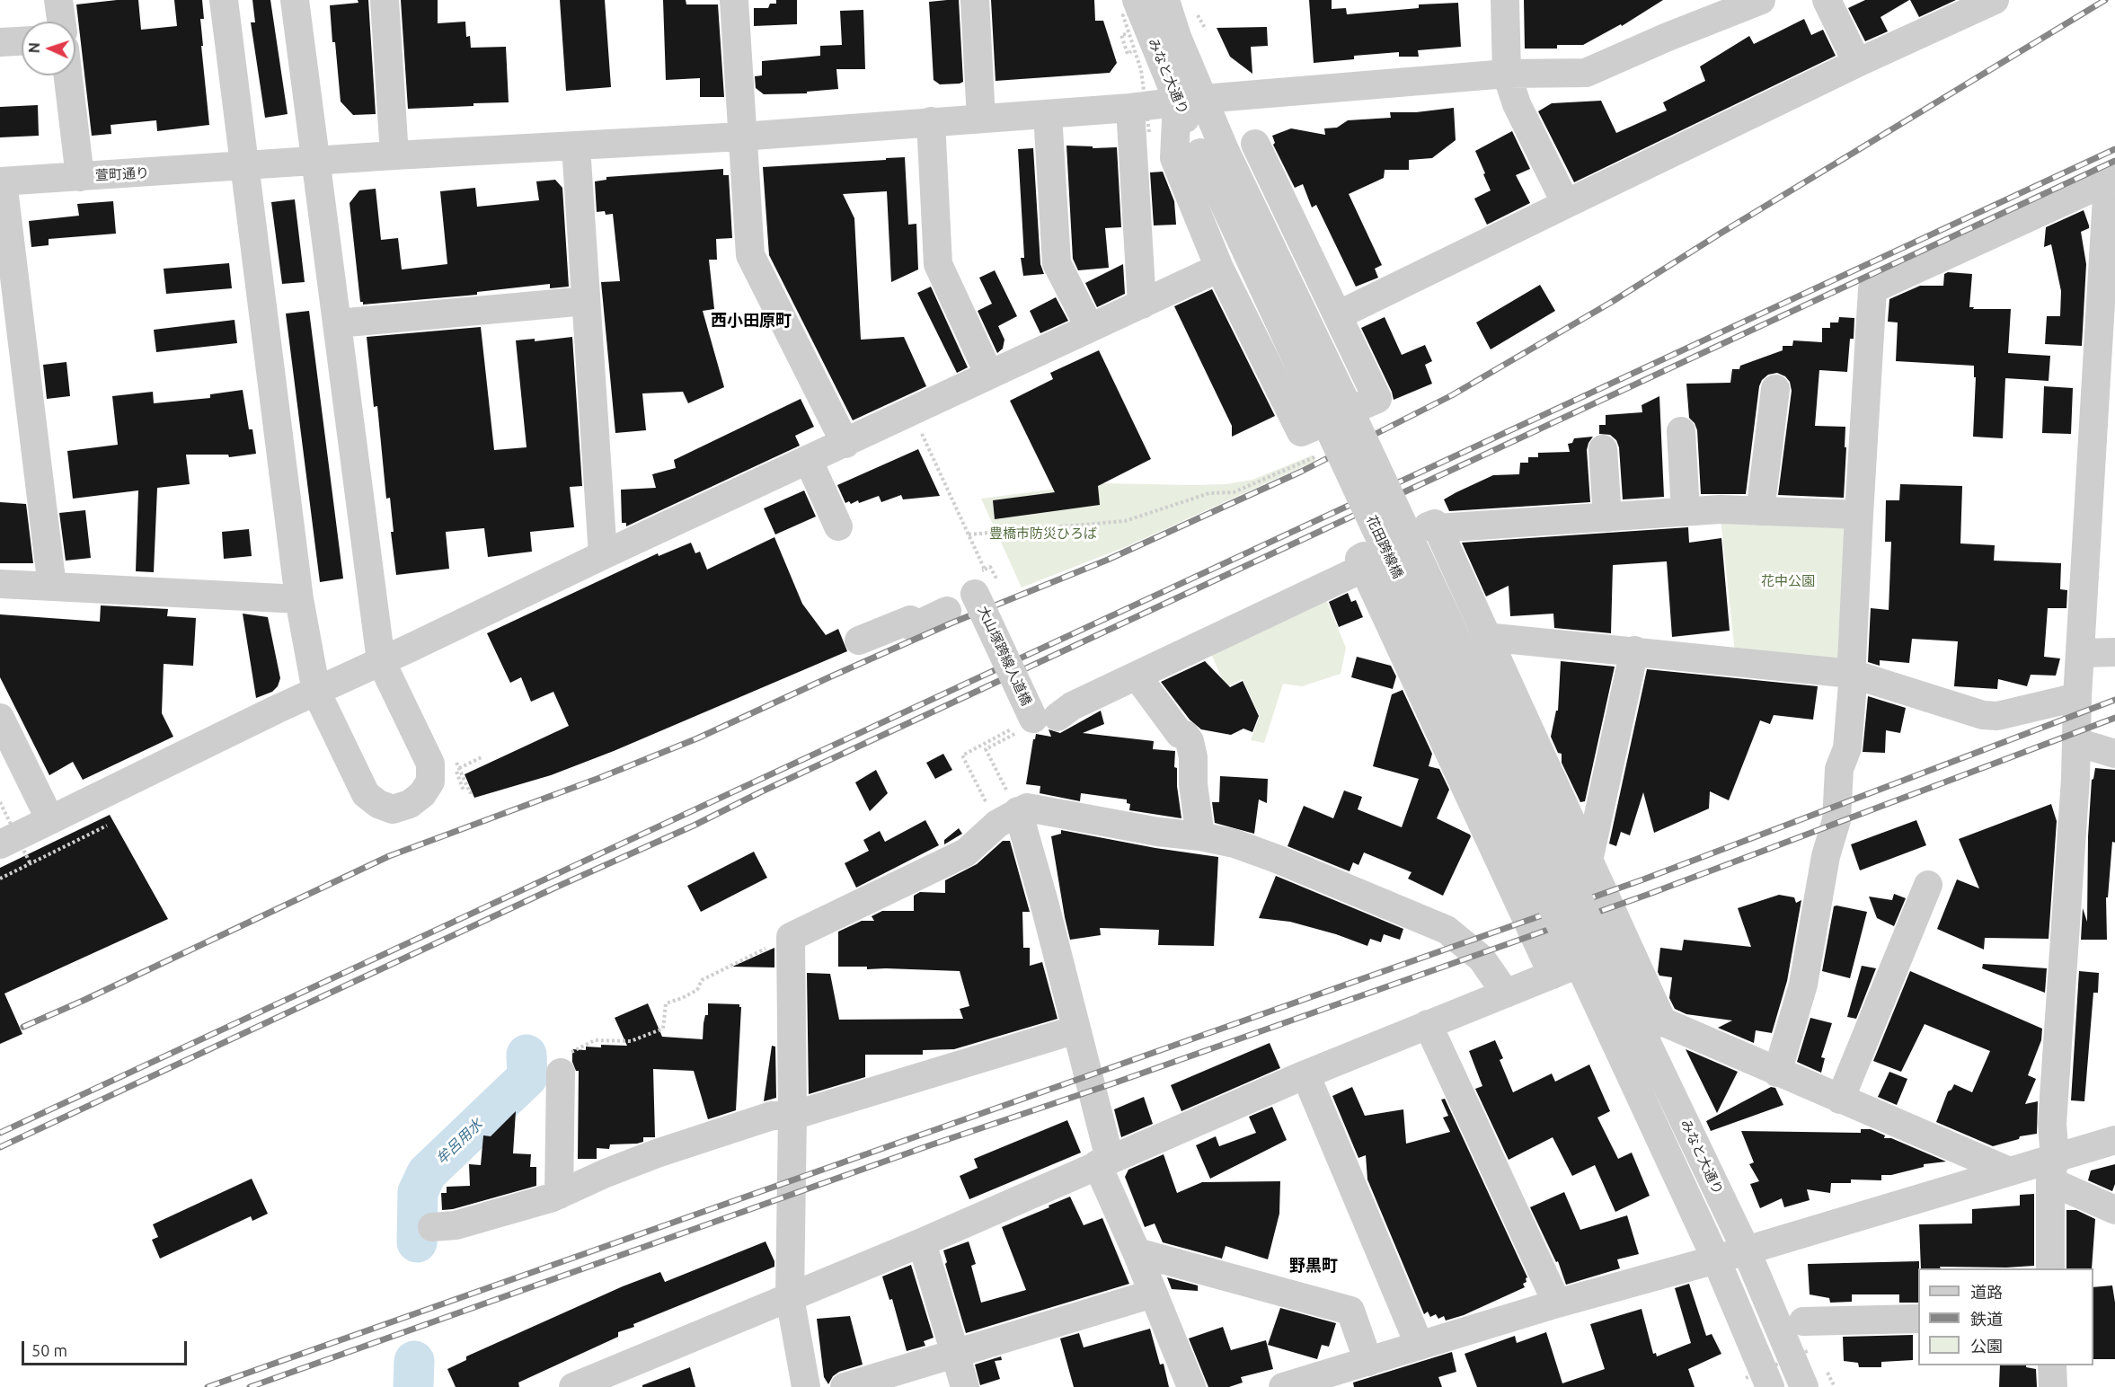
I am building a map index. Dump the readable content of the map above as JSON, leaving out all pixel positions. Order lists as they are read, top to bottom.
{
  "streets": {
    "street": [
      "みなと大通り",
      "萱町通り",
      "花田跨線橋",
      "大山塚跨線人道橋"
    ]
  },
  "crossings": [
    ["みなと大通り", "萱町通り"],
    ["みなと大通り", "花田跨線橋"]
  ],
  "districts": ["西小田原町", "野黒町"],
  "water": ["牟呂用水"],
  "parks": ["豊橋市防災ひろば", "花中公園"],
  "legend": ["道路", "鉄道", "公園"],
  "scale_bar": "50 m",
  "north": "left"
}
